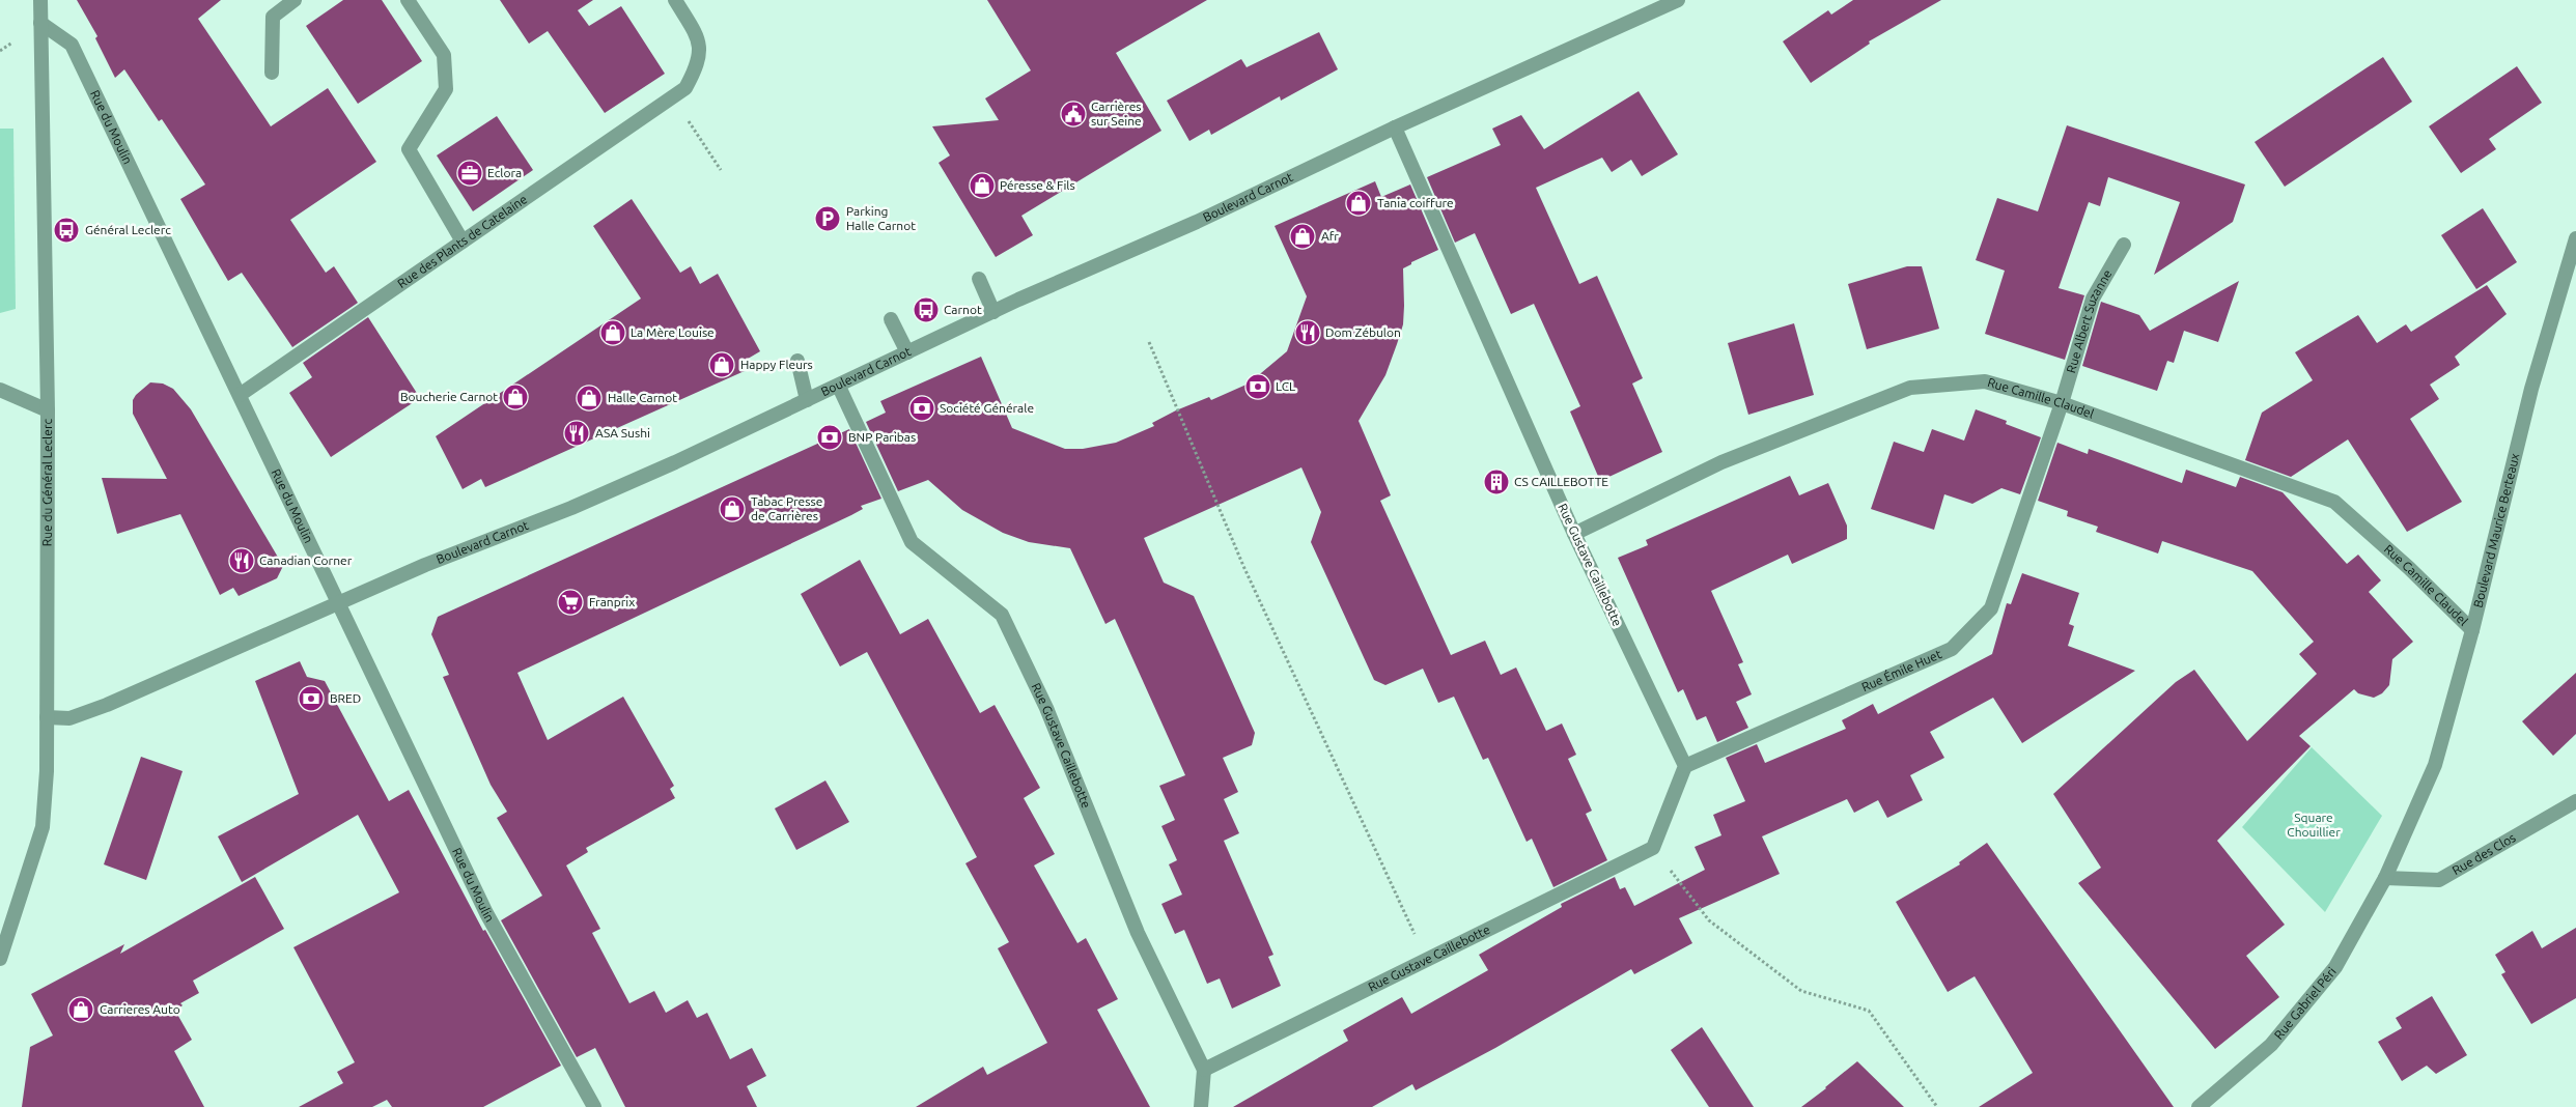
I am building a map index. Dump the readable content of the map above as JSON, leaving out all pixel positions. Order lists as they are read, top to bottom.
{
  "streets": {
    "street": [
      "Rue du Moulin",
      "Boulevard Carnot",
      "Rue des Plants de Catelaine",
      "Rue Albert Suzanne",
      "Rue Camille Claudel",
      "Rue du Général Leclerc",
      "Boulevard Maurice Berteaux",
      "Rue Gustave Caillebotte",
      "Rue Émile Huet",
      "Rue des Clos",
      "Rue Gabriel Péri"
    ]
  },
  "crossings": [
    ["Rue du Moulin", "Boulevard Carnot"],
    ["Rue du Moulin", "Rue des Plants de Catelaine"],
    ["Rue du Moulin", "Rue du Général Leclerc"],
    ["Boulevard Carnot", "Rue du Général Leclerc"],
    ["Boulevard Carnot", "Rue Gustave Caillebotte"],
    ["Rue Albert Suzanne", "Rue Camille Claudel"],
    ["Rue Albert Suzanne", "Rue Émile Huet"],
    ["Rue Camille Claudel", "Boulevard Maurice Berteaux"],
    ["Rue Camille Claudel", "Rue Gustave Caillebotte"],
    ["Rue Camille Claudel", "Rue Émile Huet"],
    ["Boulevard Maurice Berteaux", "Rue des Clos"],
    ["Boulevard Maurice Berteaux", "Rue Gabriel Péri"],
    ["Rue Gustave Caillebotte", "Rue Émile Huet"],
    ["Rue des Clos", "Rue Gabriel Péri"]
  ],
  "parks": ["Square Chouillier"],
  "places": {
    "public building": ["Carrières sur Seine"],
    "office": ["Eclora"],
    "shop": [
      "Péresse & Fils",
      "Tania coiffure",
      "Afr",
      "La Mère Louise",
      "Happy Fleurs",
      "Boucherie Carnot",
      "Halle Carnot",
      "Tabac Presse de Carrières",
      "Carrieres Auto"
    ],
    "parking": ["Parking Halle Carnot"],
    "bus stop": ["Général Leclerc", "Carnot"],
    "restaurant": ["Dom Zébulon", "ASA Sushi", "Canadian Corner"],
    "bank": [
      "LCL",
      "Société Générale",
      "BNP Paribas",
      "BRED"
    ],
    "building": ["CS CAILLEBOTTE"],
    "supermarket": ["Franprix"]
  }
}
